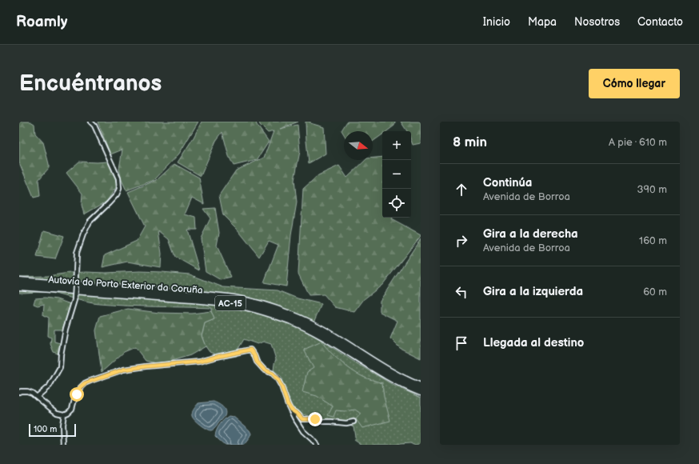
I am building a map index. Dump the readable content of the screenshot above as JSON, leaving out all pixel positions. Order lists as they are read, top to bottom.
{
  "streets": {
    "highway": ["Autovía do Porto Exterior da Coruña", "AC-15"]
  },
  "scale_bar": "100 m",
  "north": "right",
  "page": {
    "header": "Roamly",
    "nav": [
      "Inicio",
      "Mapa",
      "Nosotros",
      "Contacto"
    ],
    "buttons": "Cómo llegar",
    "title": "Encuéntranos",
    "heading": ["8 min", "A pie · 610 m"],
    "map_buttons": ["+", "−"],
    "list": [
      ["Continúa", "Avenida de Borroa", "390 m"],
      ["Gira a la derecha", "Avenida de Borroa", "160 m"],
      ["Gira a la izquierda", "60 m"],
      "Llegada al destino"
    ],
    "scale": "100 m"
  }
}
